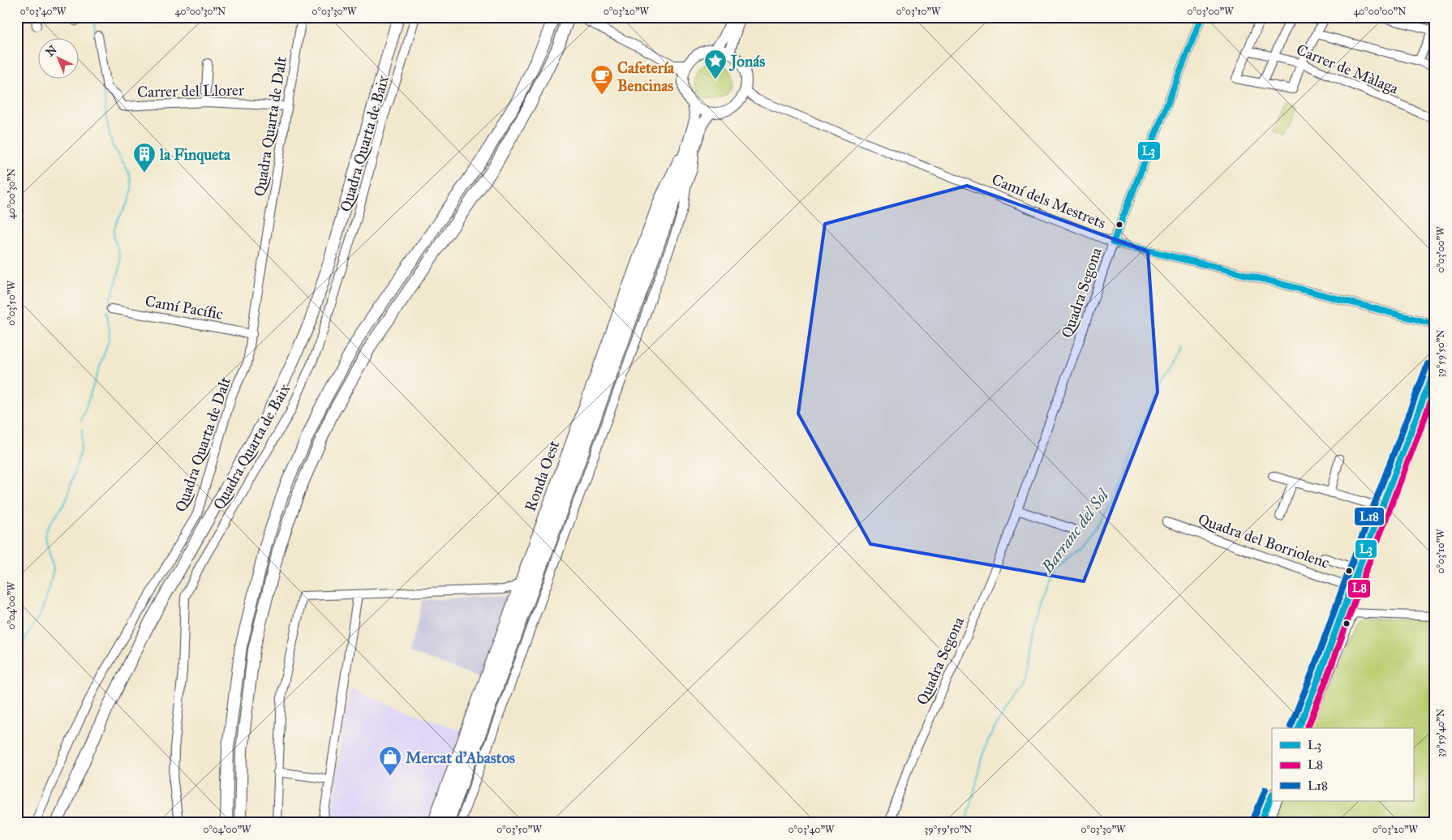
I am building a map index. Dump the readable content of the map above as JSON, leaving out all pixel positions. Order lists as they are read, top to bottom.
{
  "streets": {
    "main road": ["Ronda Oest"],
    "street": [
      "Carrer de Màlaga",
      "Carrer del Llorer",
      "Quadra Quarta de Dalt",
      "Quadra Quarta de Baix",
      "Camí dels Mestrets",
      "Quadra Segona",
      "Camí Pacífic",
      "Quadra del Borriolenc"
    ]
  },
  "crossings": [
    ["Carrer del Llorer", "Quadra Quarta de Dalt"],
    ["Quadra Quarta de Dalt", "Camí Pacífic"],
    ["Camí dels Mestrets", "Quadra Segona"],
    ["Camí dels Mestrets", "Ronda Oest"]
  ],
  "water": ["Barranc del Sol"],
  "places": {
    "place": ["Jonás"],
    "cafe": ["Cafetería Bencinas"],
    "building": ["la Finqueta"],
    "shop": ["Mercat d'Abastos"]
  },
  "lines": ["transit line L3", "transit line L18", "transit line L8"],
  "legend": ["L3", "L8", "L18"],
  "north": "top left",
  "coordinates": [
    "0°03'40\"W",
    "40°00'30\"N",
    "0°03'30\"W",
    "0°03'20\"W",
    "0°03'10\"W",
    "0°03'00\"W",
    "40°00'00\"N",
    "0°03'50\"W",
    "39°59'50\"N",
    "0°04'00\"W",
    "39°59'40\"N"
  ]
}
